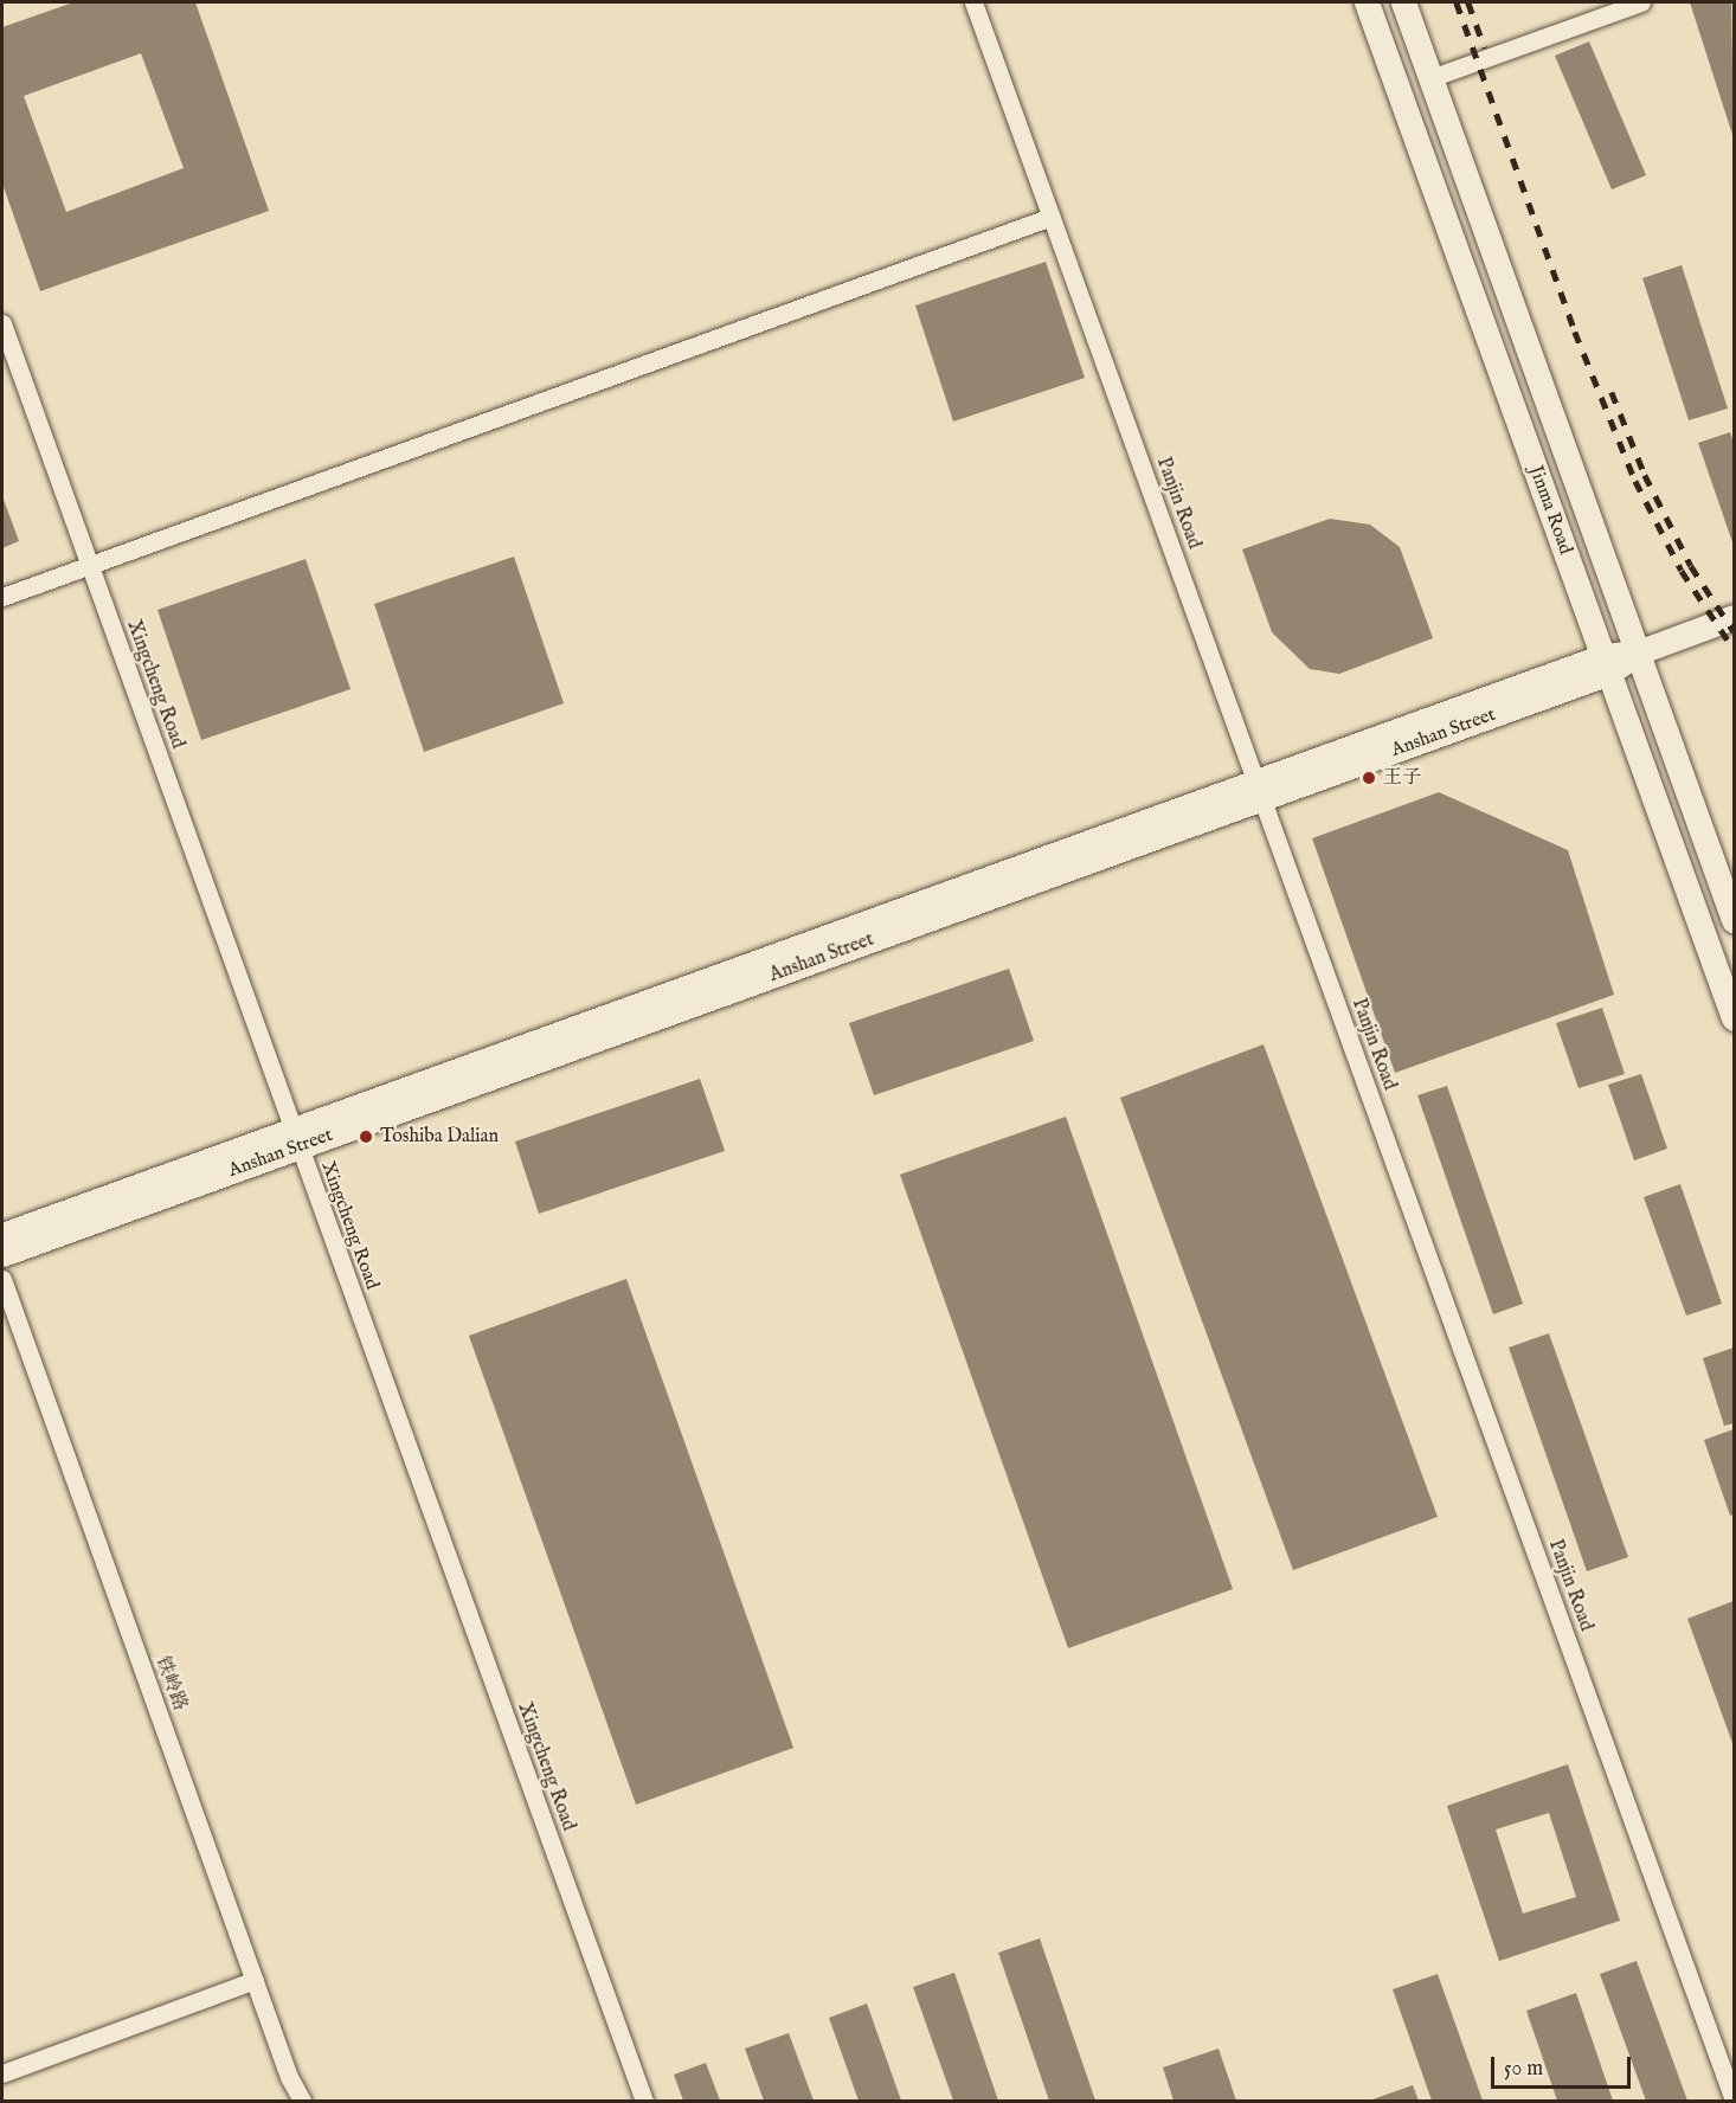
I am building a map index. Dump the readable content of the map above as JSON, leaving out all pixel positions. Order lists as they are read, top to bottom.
{
  "streets": {
    "street": [
      "Panjin Road",
      "Jinma Road",
      "Xingcheng Road",
      "Anshan Street",
      "铁岭路"
    ]
  },
  "crossings": [
    ["Panjin Road", "Anshan Street"],
    ["Jinma Road", "Anshan Street"],
    ["Xingcheng Road", "Anshan Street"]
  ],
  "places": ["王子", "Toshiba Dalian"],
  "scale_bar": "50 m"
}
